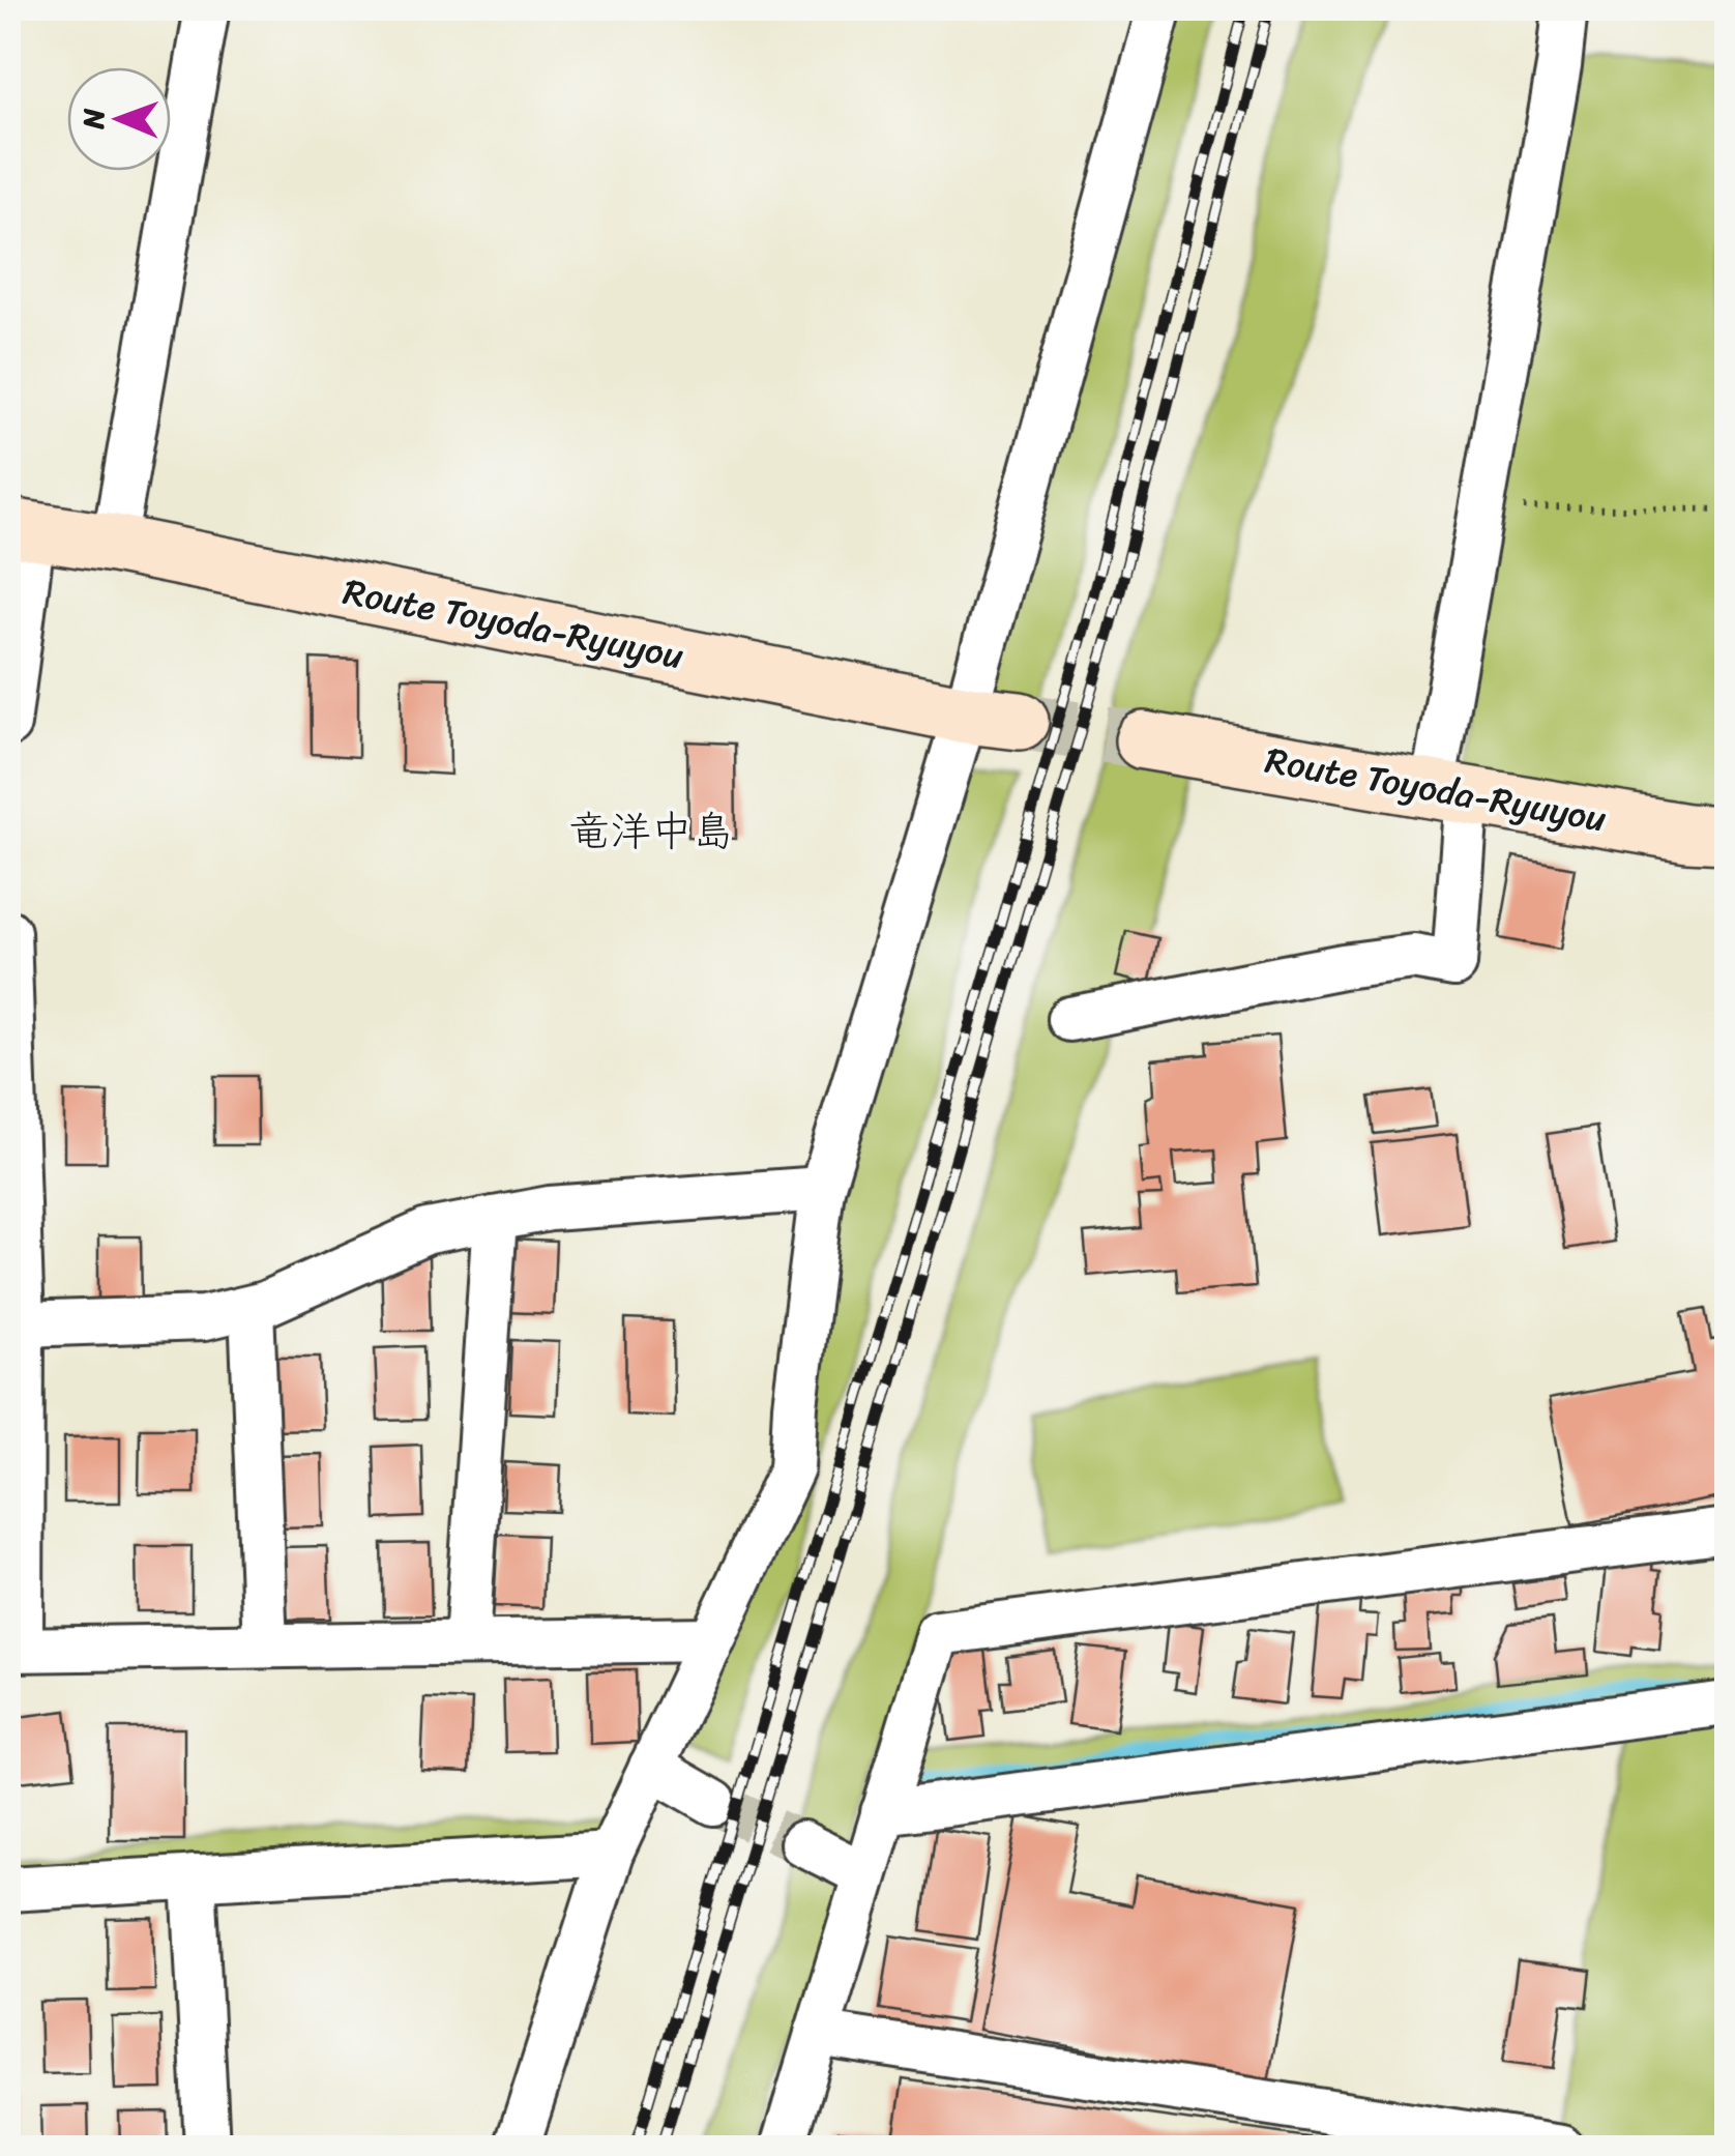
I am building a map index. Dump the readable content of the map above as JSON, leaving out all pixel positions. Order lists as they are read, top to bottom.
{
  "streets": {
    "main road": ["Route Toyoda-Ryuyou"]
  },
  "districts": ["竜洋中島"],
  "north": "left"
}
